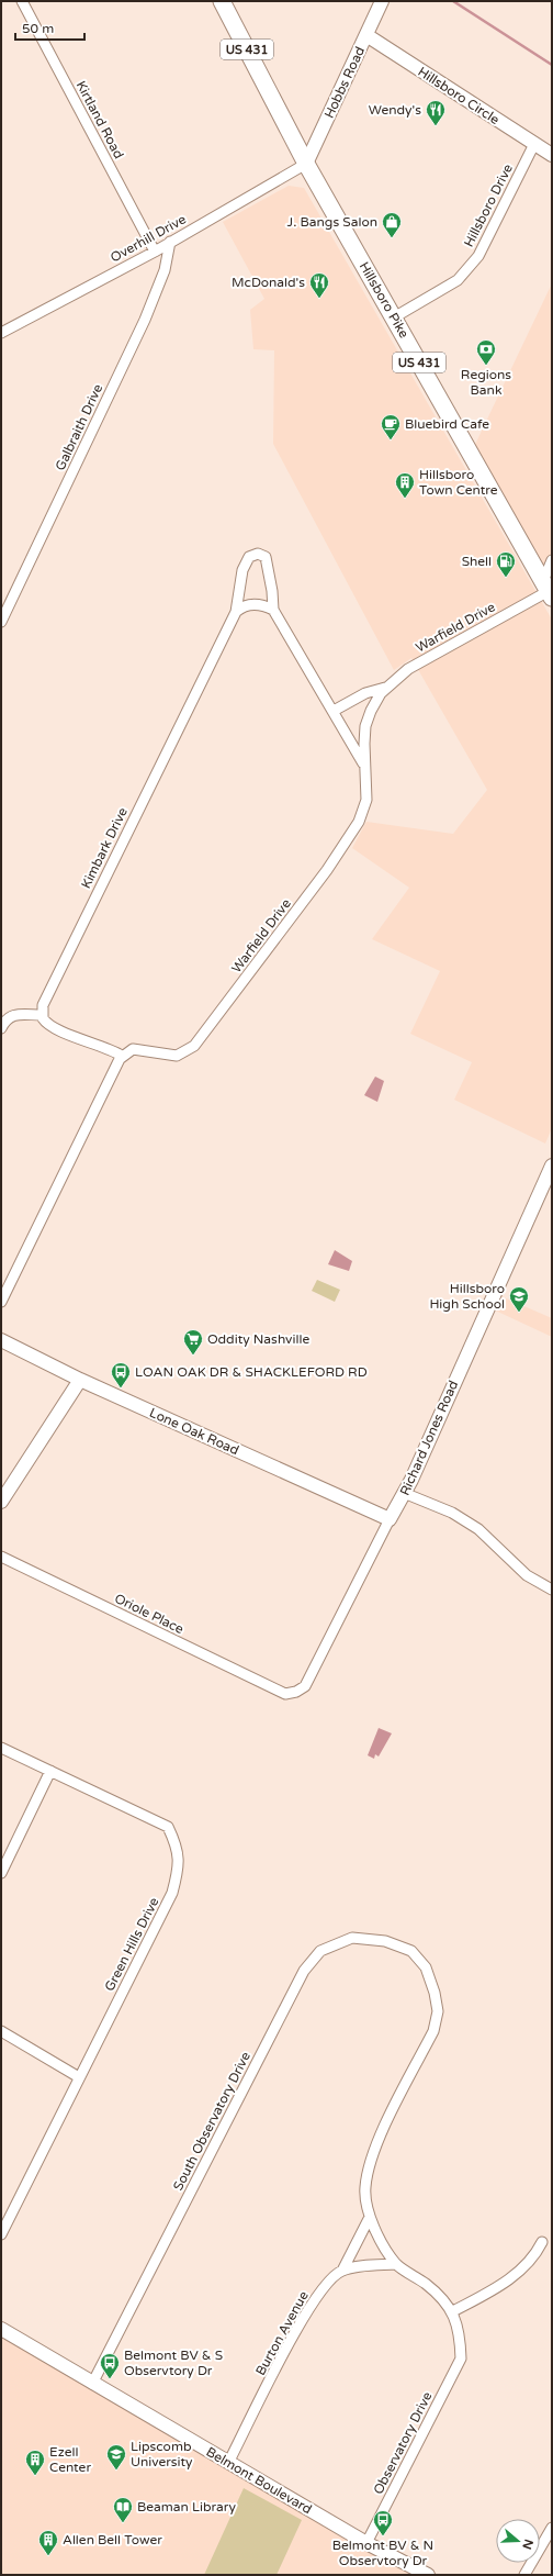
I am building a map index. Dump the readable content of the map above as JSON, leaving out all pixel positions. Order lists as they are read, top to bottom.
{
  "streets": {
    "main road": ["US 431", "Hillsboro Pike"],
    "street": [
      "Hobbs Road",
      "Hillsboro Circle",
      "Kirtland Road",
      "Hillsboro Drive",
      "Overhill Drive",
      "Galbraith Drive",
      "Warfield Drive",
      "Kimbark Drive",
      "Lone Oak Road",
      "Richard Jones Road",
      "Oriole Place",
      "Green Hills Drive",
      "South Observatory Drive",
      "Burton Avenue",
      "Observatory Drive",
      "Belmont Boulevard"
    ]
  },
  "crossings": [
    ["Hobbs Road", "Hillsboro Circle"],
    ["Hobbs Road", "Overhill Drive"],
    ["Hobbs Road", "Hillsboro Pike"],
    ["Hillsboro Circle", "Hillsboro Drive"],
    ["Kirtland Road", "Overhill Drive"],
    ["Hillsboro Drive", "Hillsboro Pike"],
    ["Overhill Drive", "Hillsboro Pike"],
    ["Overhill Drive", "Galbraith Drive"],
    ["Hillsboro Pike", "Warfield Drive"],
    ["Warfield Drive", "Kimbark Drive"],
    ["Lone Oak Road", "Richard Jones Road"],
    ["Richard Jones Road", "Oriole Place"],
    ["South Observatory Drive", "Belmont Boulevard"],
    ["Burton Avenue", "Belmont Boulevard"],
    ["Observatory Drive", "Belmont Boulevard"]
  ],
  "places": {
    "restaurant": ["Wendy's", "McDonald's"],
    "shop": ["J. Bangs Salon"],
    "bank": ["Regions Bank"],
    "cafe": ["Bluebird Cafe"],
    "building": ["Hillsboro Town Centre", "Ezell Center", "Allen Bell Tower"],
    "fuel station": ["Shell"],
    "school or university": ["Hillsboro High School", "Lipscomb University"],
    "supermarket": ["Oddity Nashville"],
    "bus stop": ["LOAN OAK DR & SHACKLEFORD RD", "Belmont BV & S Observtory Dr", "Belmont BV & N Observtory Dr"],
    "library": ["Beaman Library"]
  },
  "scale_bar": "50 m",
  "north": "right"
}
